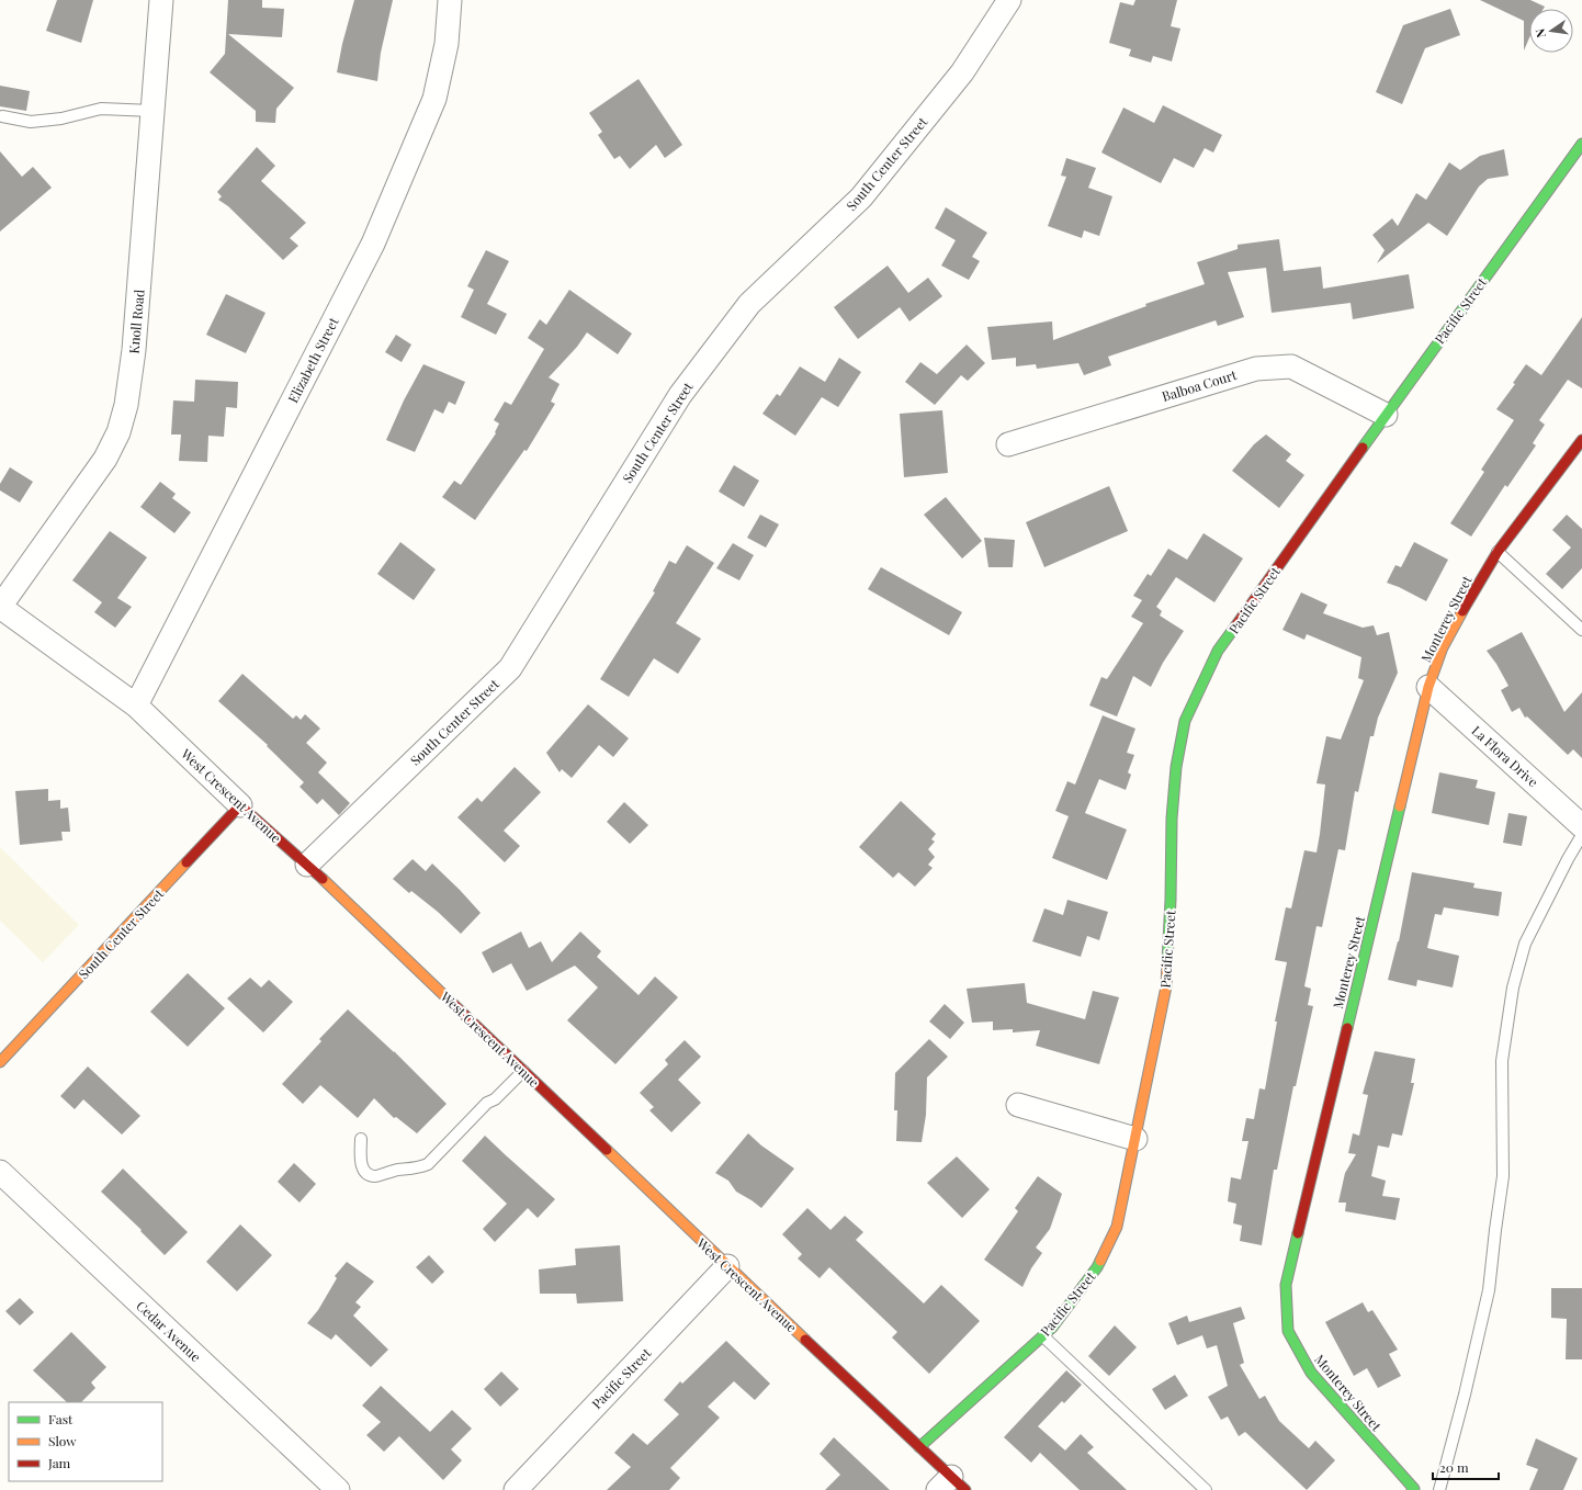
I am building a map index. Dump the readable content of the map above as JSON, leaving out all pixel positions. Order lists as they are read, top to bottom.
{
  "streets": {
    "street": [
      "South Center Street",
      "Pacific Street",
      "Knoll Road",
      "Elizabeth Street",
      "Balboa Court",
      "Monterey Street",
      "La Flora Drive",
      "West Crescent Avenue",
      "Cedar Avenue"
    ]
  },
  "crossings": [
    ["South Center Street", "West Crescent Avenue"],
    ["Pacific Street", "Balboa Court"],
    ["Pacific Street", "West Crescent Avenue"],
    ["Knoll Road", "West Crescent Avenue"],
    ["Elizabeth Street", "West Crescent Avenue"],
    ["Monterey Street", "La Flora Drive"]
  ],
  "legend": ["Fast", "Slow", "Jam"],
  "scale_bar": "20 m",
  "north": "left"
}
